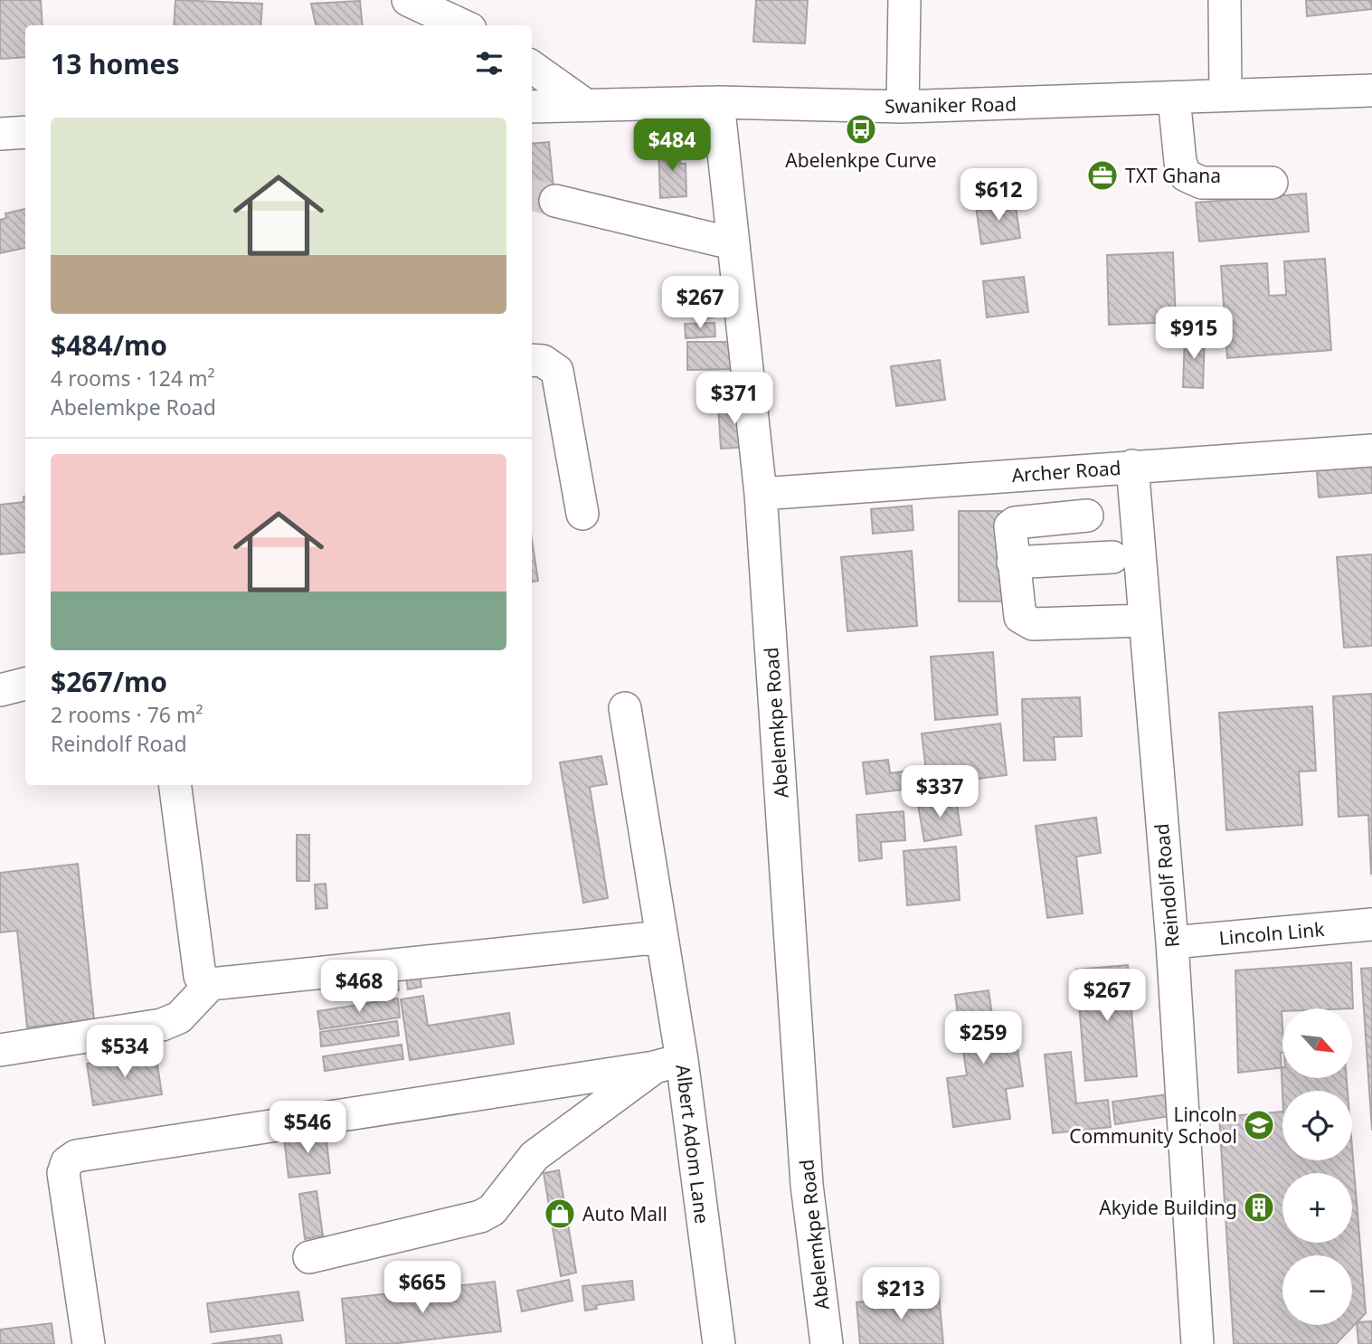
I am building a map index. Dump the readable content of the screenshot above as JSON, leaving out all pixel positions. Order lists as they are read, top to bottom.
{
  "streets": {
    "street": [
      "Swaniker Road",
      "Archer Road",
      "Abelemkpe Road",
      "Reindolf Road",
      "Lincoln Link",
      "Albert Adom Lane"
    ]
  },
  "crossings": [
    ["Swaniker Road", "Abelemkpe Road"],
    ["Archer Road", "Abelemkpe Road"],
    ["Archer Road", "Reindolf Road"],
    ["Reindolf Road", "Lincoln Link"]
  ],
  "places": {
    "bus stop": ["Abelenkpe Curve"],
    "office": ["TXT Ghana"],
    "school or university": ["Lincoln Community School"],
    "building": ["Akyide Building"],
    "shop": ["Auto Mall"]
  },
  "north": "bottom right",
  "page": {
    "heading": "13 homes",
    "list": [
      {
        "name": "$484/mo",
        "note": "4 rooms · 124 m² · Abelemkpe Road"
      },
      {
        "name": "$267/mo",
        "note": "2 rooms · 76 m² · Reindolf Road"
      }
    ],
    "price": [
      "$484",
      "$612",
      "$267",
      "$915",
      "$371",
      "$337",
      "$468",
      "$267",
      "$259",
      "$534",
      "$546",
      "$665",
      "$213"
    ],
    "map_buttons": ["+", "−"]
  }
}
